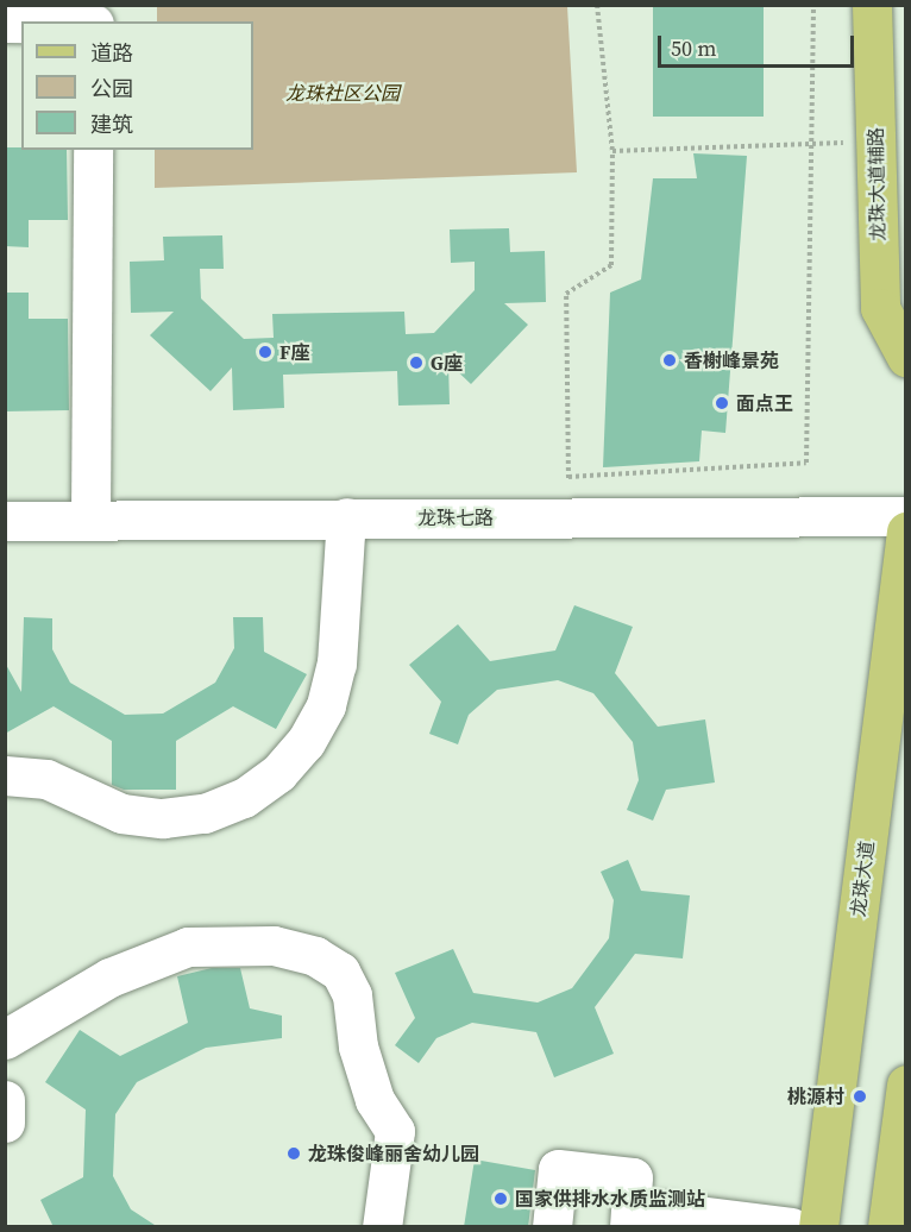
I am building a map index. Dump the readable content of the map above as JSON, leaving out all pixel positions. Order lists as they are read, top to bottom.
{
  "streets": {
    "main road": ["龙珠大道辅路", "龙珠大道"],
    "street": ["龙珠七路"]
  },
  "parks": ["龙珠社区公园"],
  "places": [
    "F座",
    "香榭峰景苑",
    "G座",
    "面点王",
    "桃源村",
    "龙珠俊峰丽舍幼儿园",
    "国家供排水水质监测站"
  ],
  "legend": ["道路", "公园", "建筑"],
  "scale_bar": "50 m"
}
